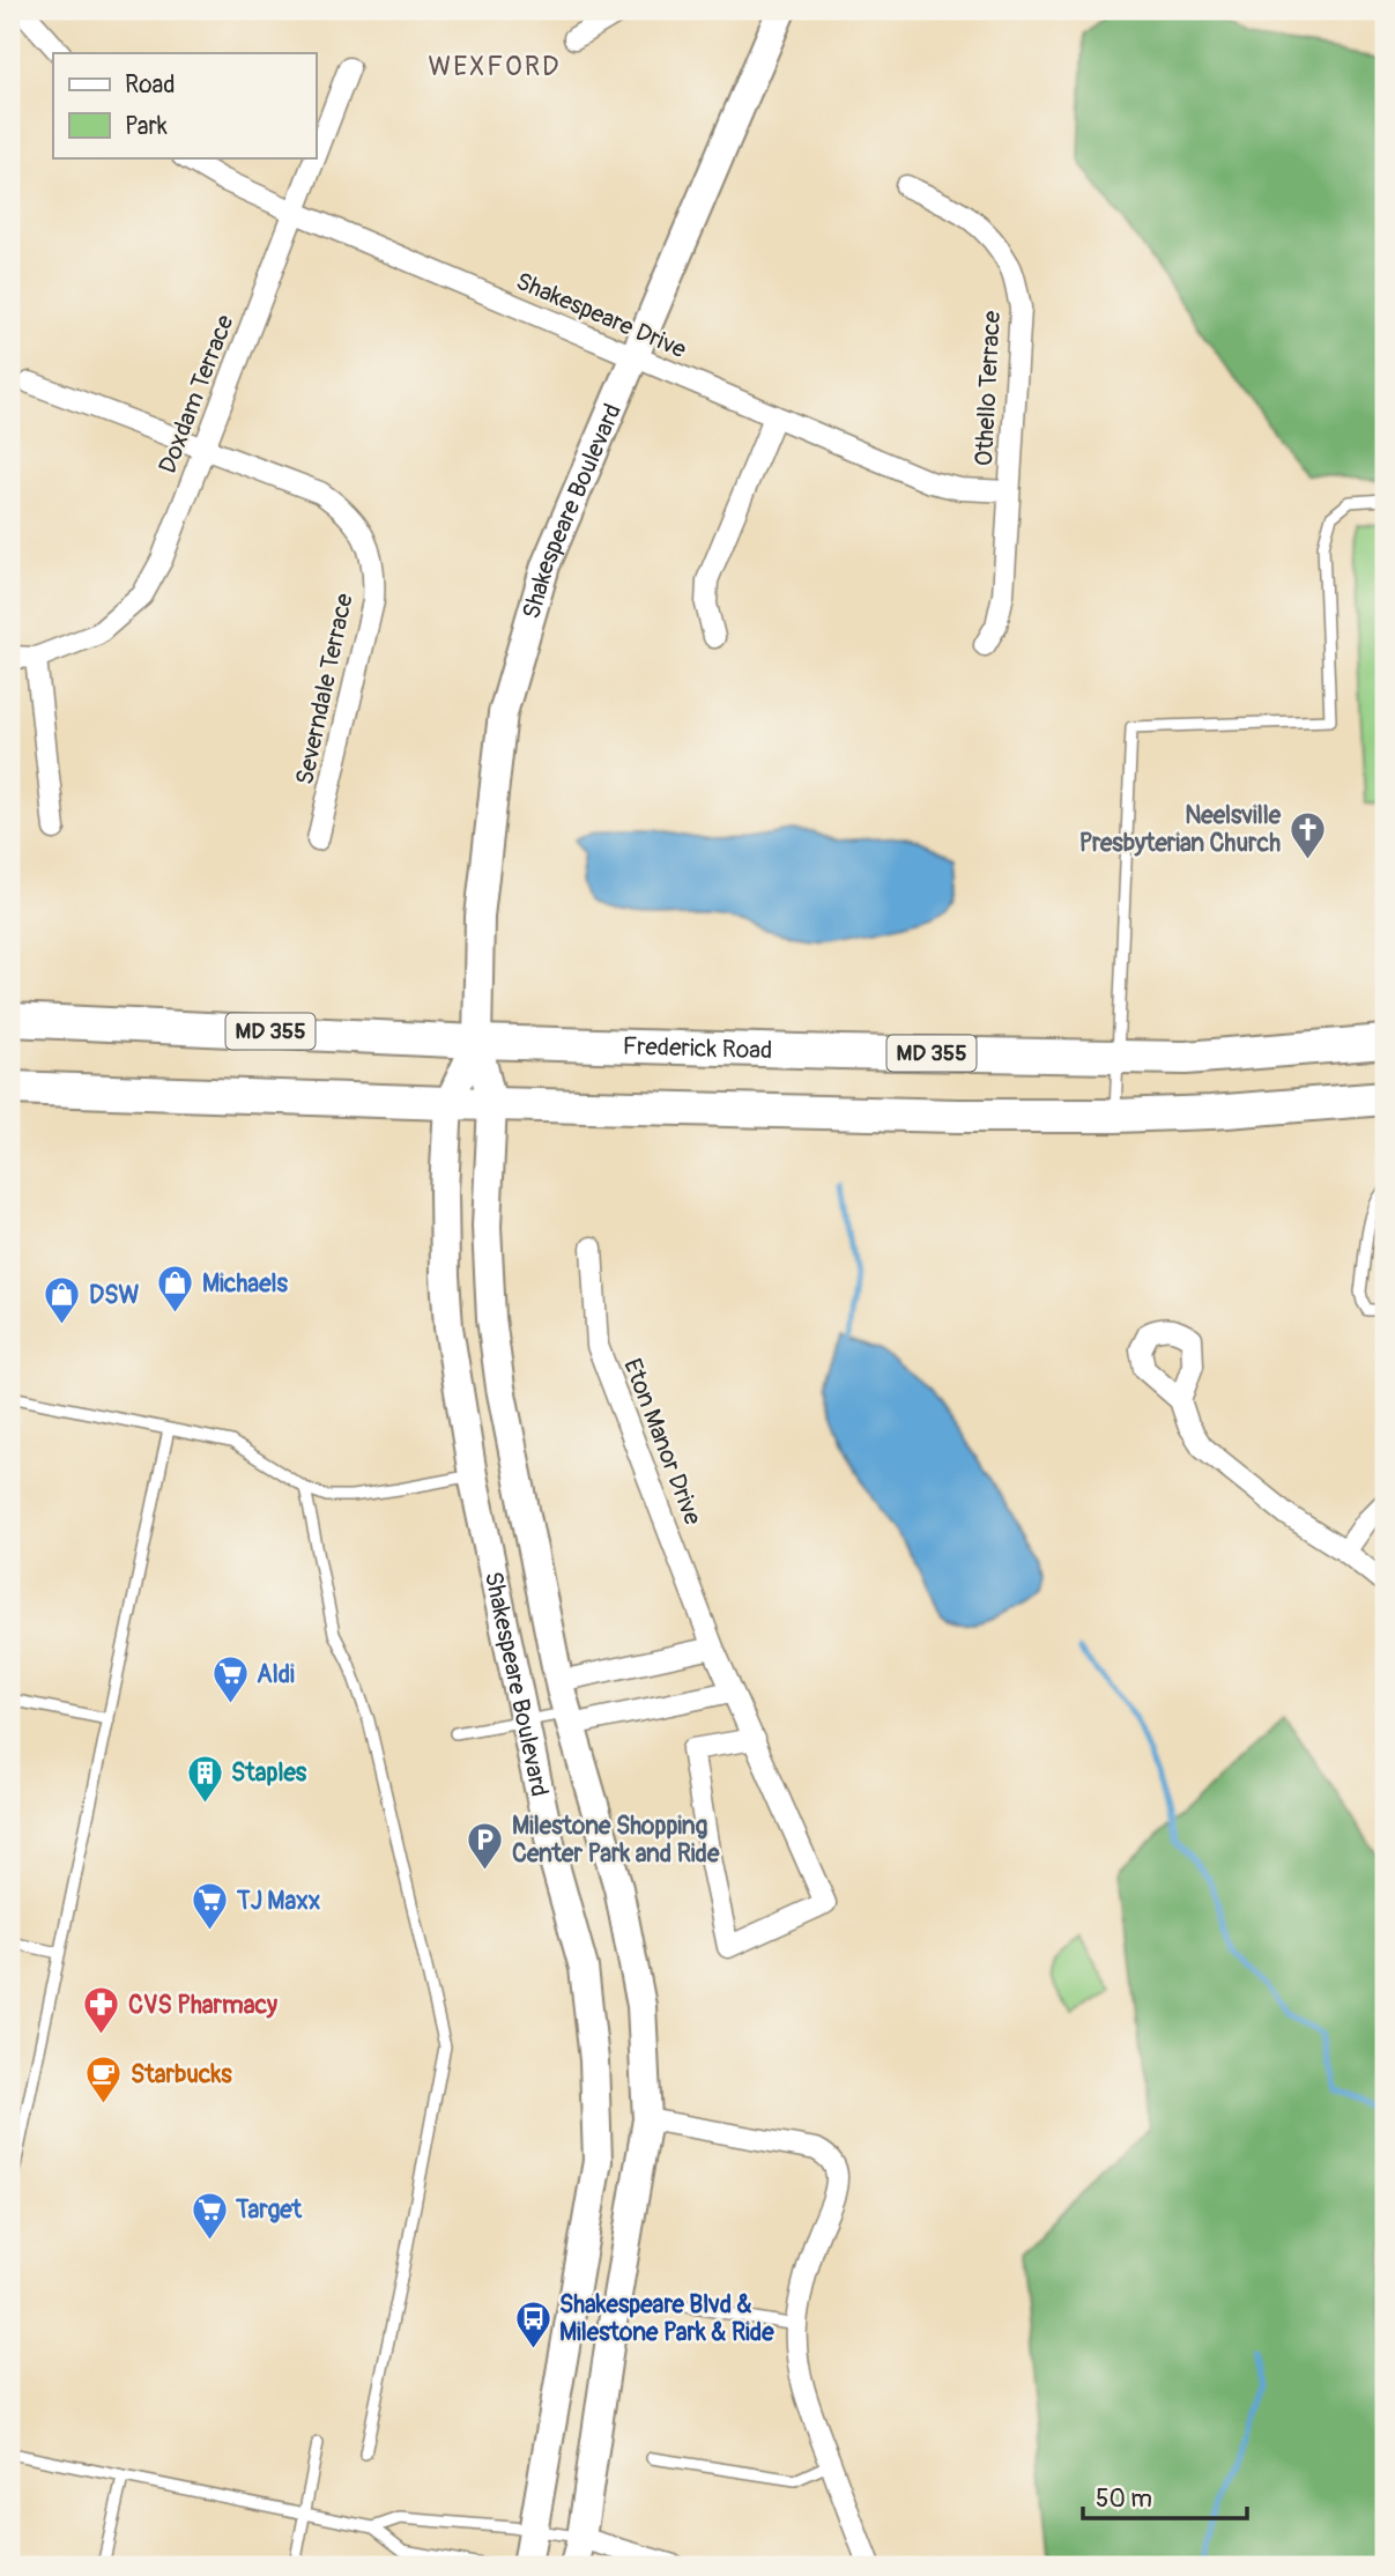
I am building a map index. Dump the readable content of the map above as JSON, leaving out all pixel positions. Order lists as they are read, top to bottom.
{
  "streets": {
    "main road": ["MD 355", "Frederick Road"],
    "street": [
      "Shakespeare Drive",
      "Othello Terrace",
      "Doxdam Terrace",
      "Shakespeare Boulevard",
      "Severndale Terrace",
      "Eton Manor Drive"
    ]
  },
  "crossings": [
    ["Shakespeare Drive", "Othello Terrace"],
    ["Shakespeare Drive", "Doxdam Terrace"],
    ["Shakespeare Drive", "Shakespeare Boulevard"],
    ["Doxdam Terrace", "Severndale Terrace"],
    ["Shakespeare Boulevard", "Frederick Road"]
  ],
  "districts": ["WEXFORD"],
  "places": {
    "church": ["Neelsville Presbyterian Church"],
    "shop": ["Michaels", "DSW"],
    "supermarket": ["Aldi", "TJ Maxx", "Target"],
    "building": ["Staples"],
    "parking": ["Milestone Shopping Center Park and Ride"],
    "pharmacy": ["CVS Pharmacy"],
    "cafe": ["Starbucks"],
    "bus stop": ["Shakespeare Blvd & Milestone Park & Ride"]
  },
  "legend": ["Road", "Park"],
  "scale_bar": "50 m"
}
